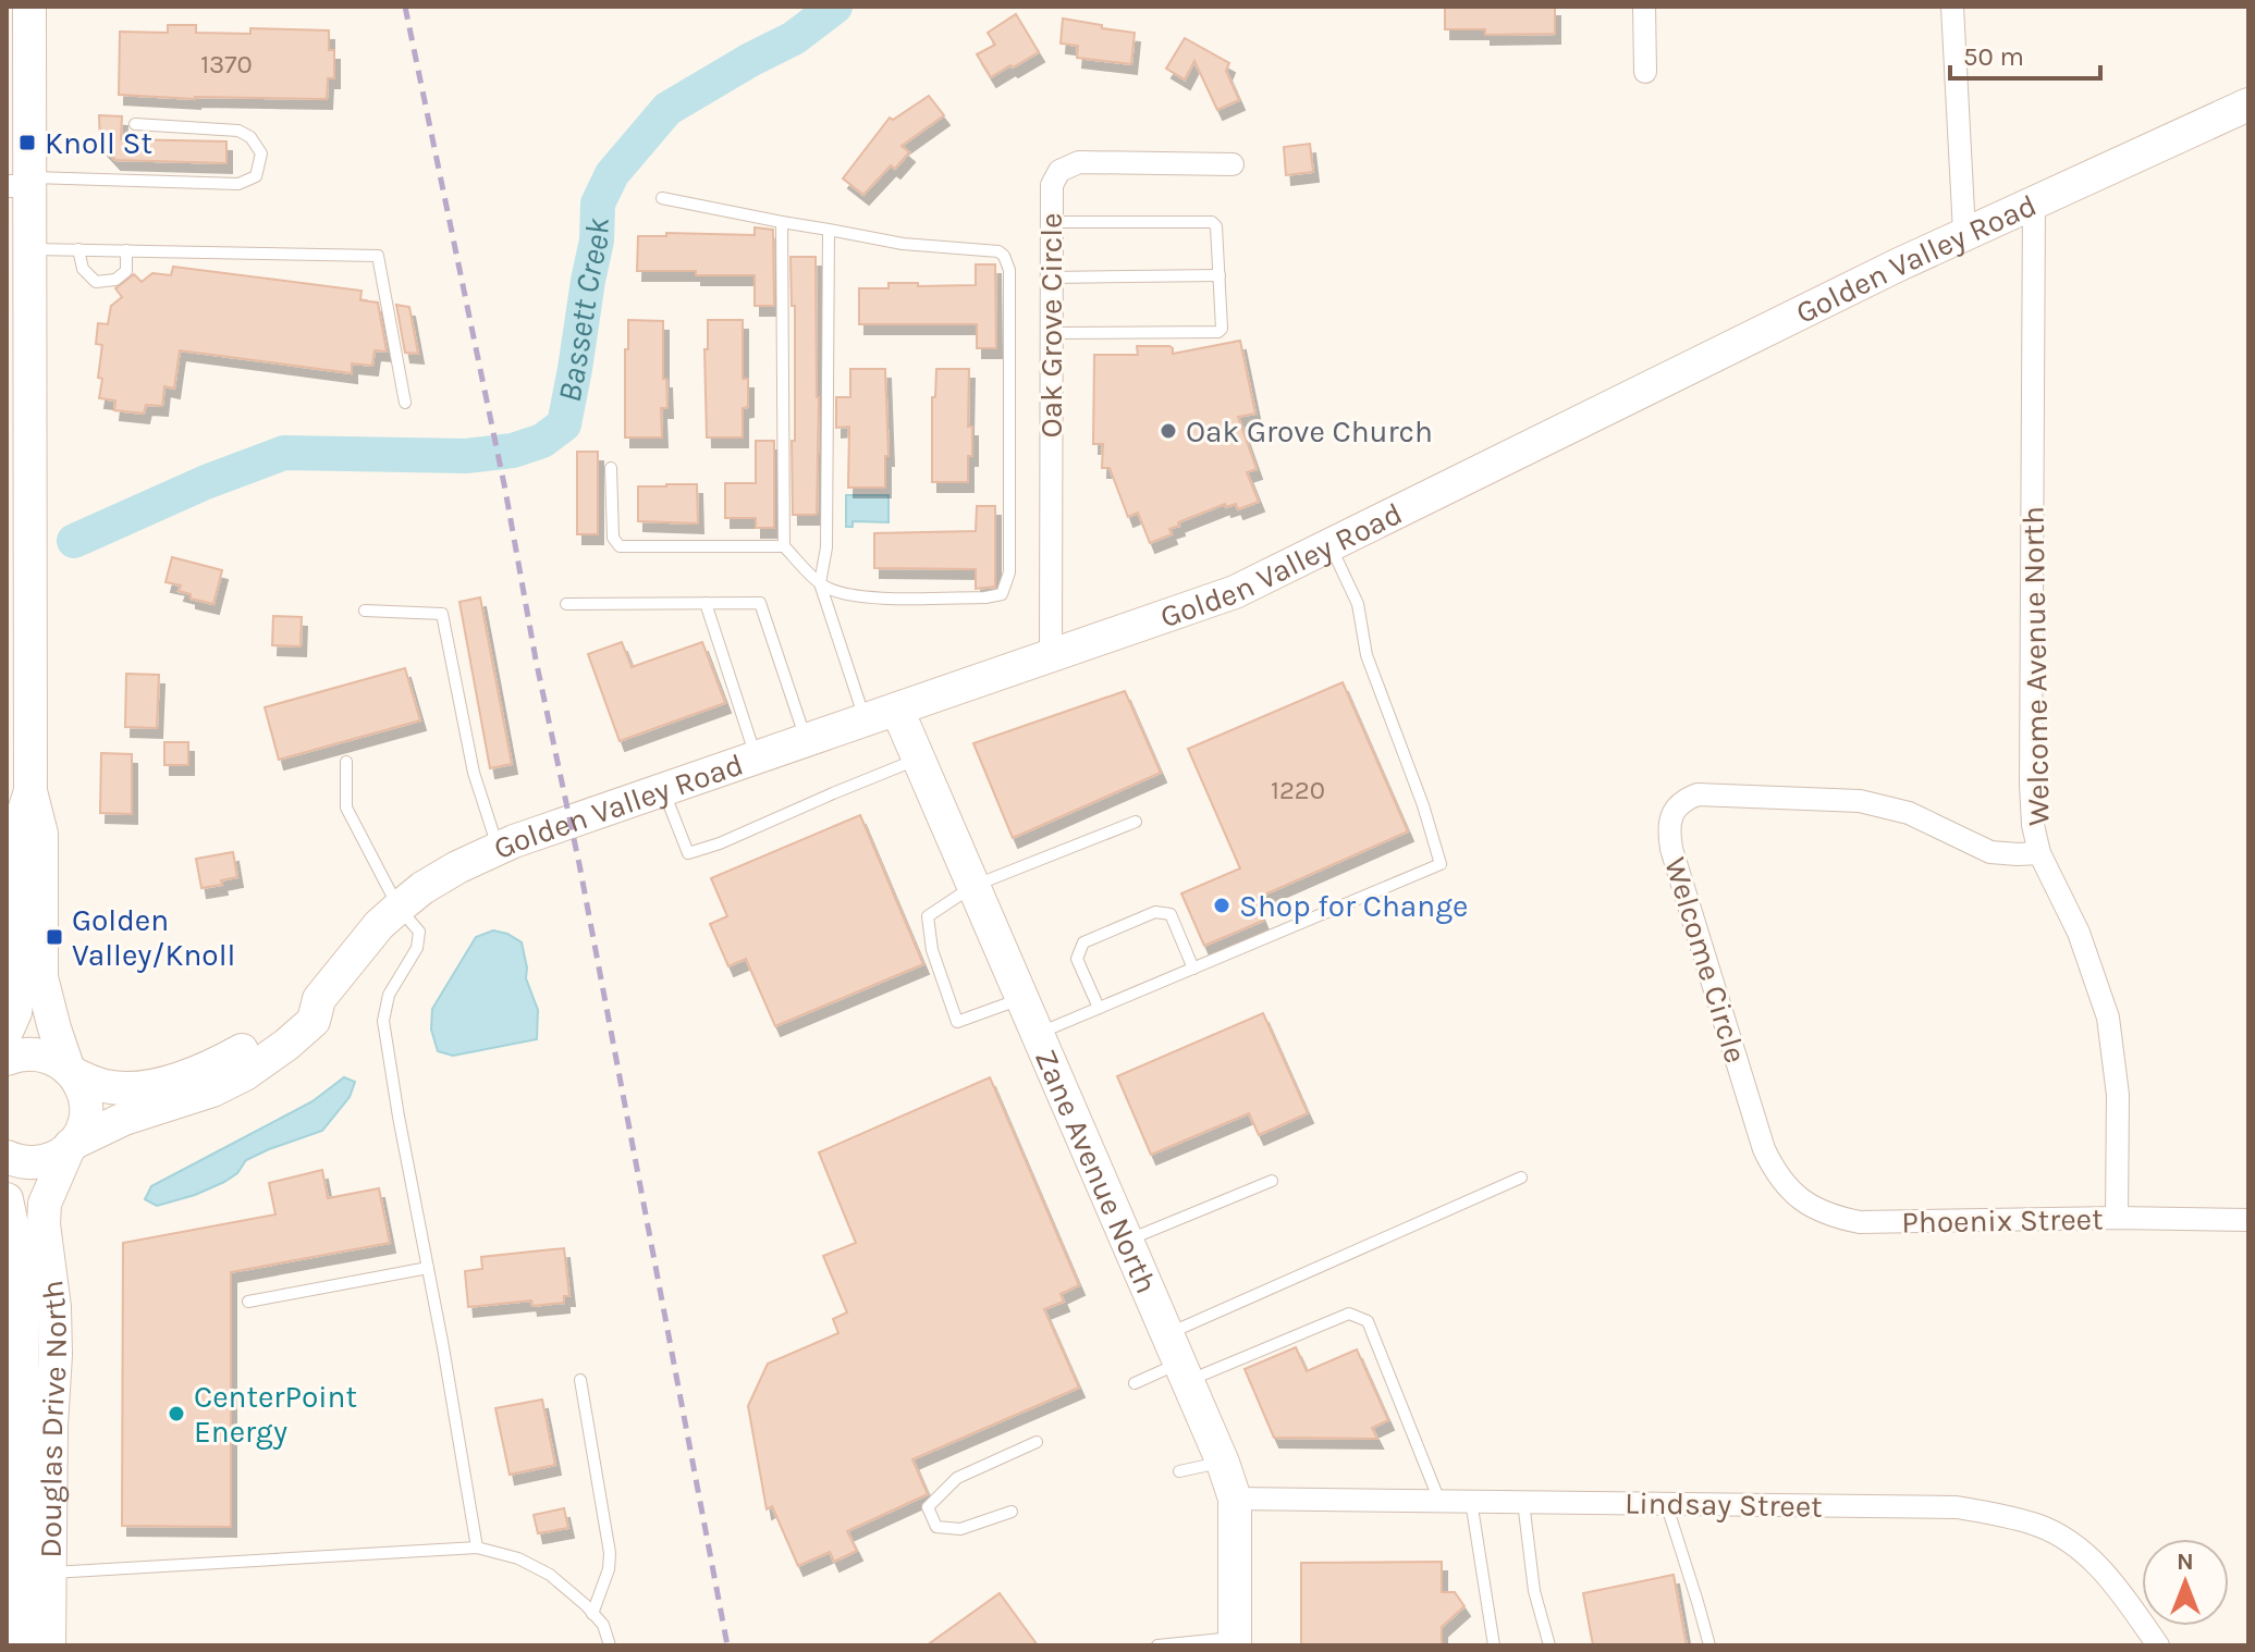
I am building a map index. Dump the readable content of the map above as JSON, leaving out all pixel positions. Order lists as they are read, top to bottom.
{
  "streets": {
    "street": [
      "Golden Valley Road",
      "Oak Grove Circle",
      "Welcome Avenue North",
      "Welcome Circle",
      "Zane Avenue North",
      "Phoenix Street",
      "Douglas Drive North",
      "Lindsay Street"
    ]
  },
  "crossings": [
    ["Golden Valley Road", "Oak Grove Circle"],
    ["Golden Valley Road", "Welcome Avenue North"],
    ["Golden Valley Road", "Zane Avenue North"],
    ["Golden Valley Road", "Douglas Drive North"],
    ["Welcome Avenue North", "Welcome Circle"],
    ["Welcome Avenue North", "Phoenix Street"],
    ["Welcome Circle", "Phoenix Street"],
    ["Zane Avenue North", "Lindsay Street"]
  ],
  "water": ["Bassett Creek"],
  "places": {
    "transit": ["Knoll St", "Golden Valley/Knoll"],
    "other": ["Oak Grove Church", "Shop for Change", "CenterPoint Energy"]
  },
  "house_numbers": ["1370", "1220"],
  "scale_bar": "50 m",
  "north": "top"
}
